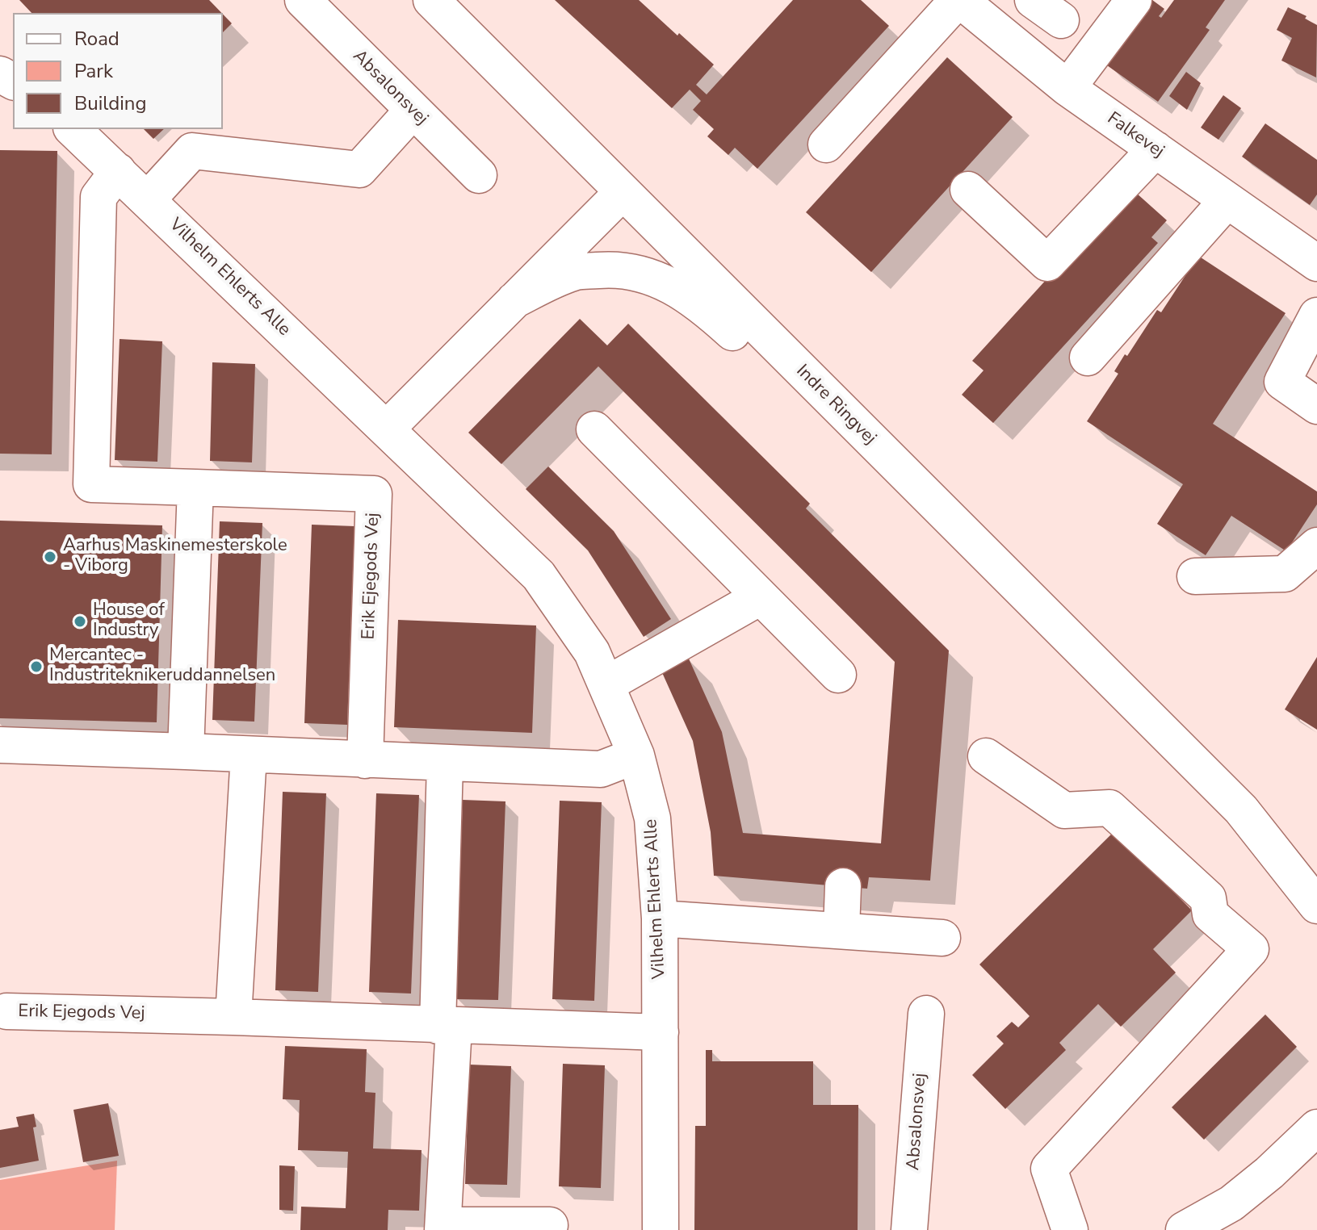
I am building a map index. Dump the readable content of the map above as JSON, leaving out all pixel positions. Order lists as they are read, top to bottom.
{
  "streets": {
    "street": [
      "Absalonsvej",
      "Falkevej",
      "Vilhelm Ehlerts Alle",
      "Indre Ringvej",
      "Erik Ejegods Vej"
    ]
  },
  "crossings": [
    ["Vilhelm Ehlerts Alle", "Erik Ejegods Vej"]
  ],
  "places": ["Aarhus Maskinemesterskole - Viborg", "House of Industry", "Mercantec - Industriteknikeruddannelsen"],
  "legend": ["Road", "Park", "Building"]
}
